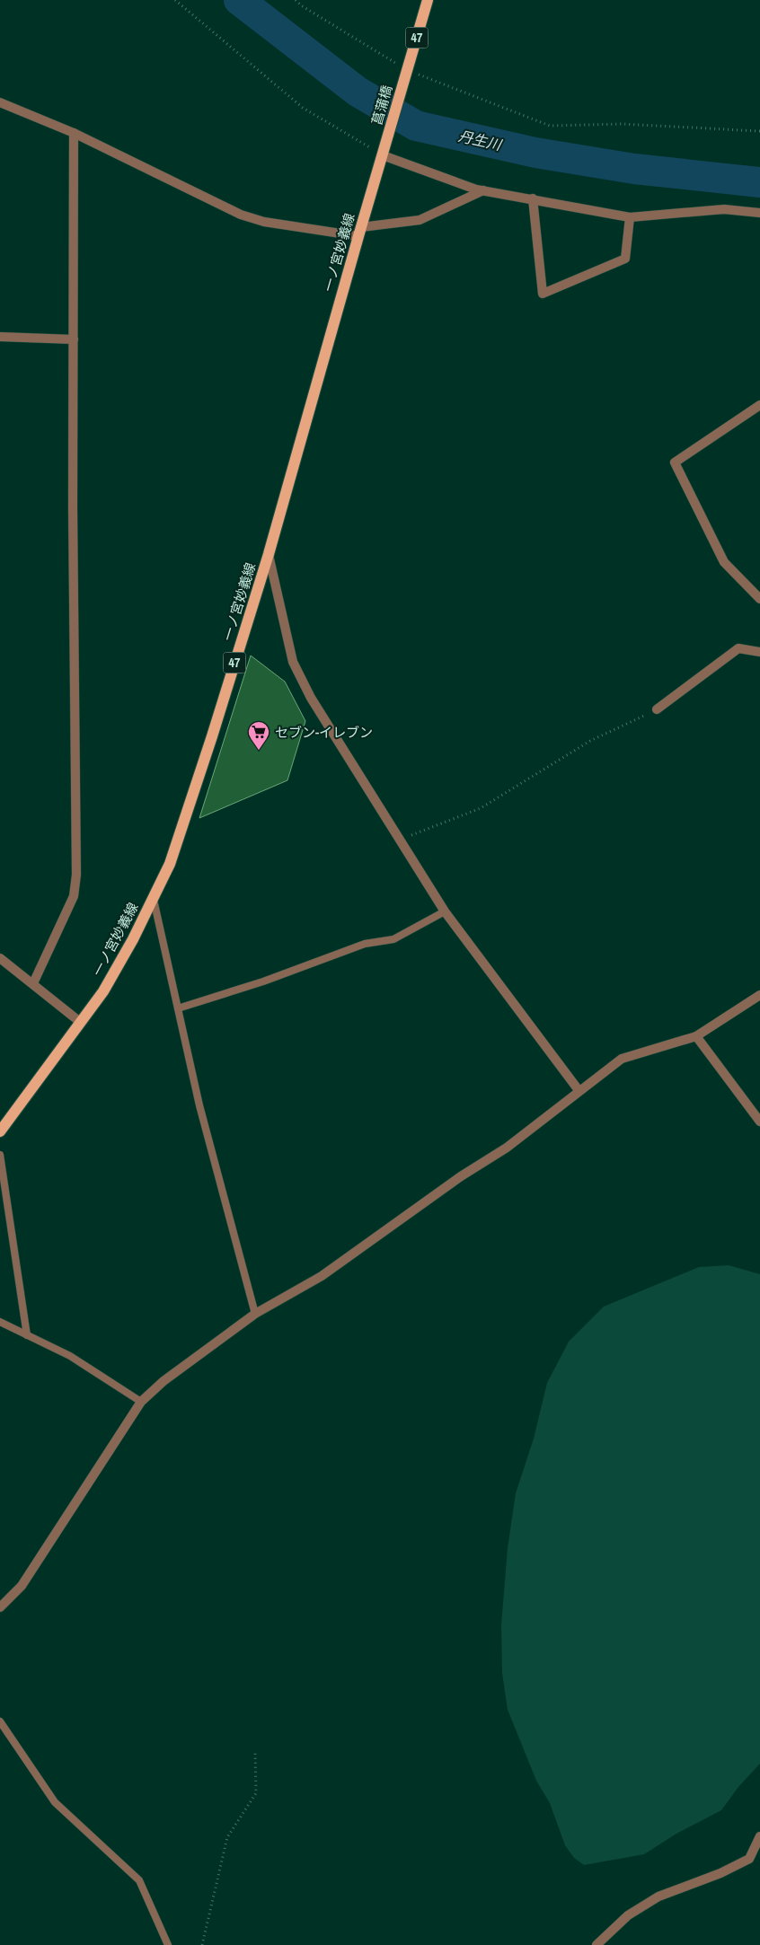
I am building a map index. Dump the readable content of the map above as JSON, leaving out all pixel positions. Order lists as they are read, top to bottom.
{
  "streets": {
    "main road": ["47", "菖蒲橋", "一ノ宮妙義線"]
  },
  "crossings": [
    ["47", "菖蒲橋"],
    ["菖蒲橋", "一ノ宮妙義線"]
  ],
  "water": ["丹生川"],
  "places": {
    "supermarket": ["セブン-イレブン"]
  }
}
